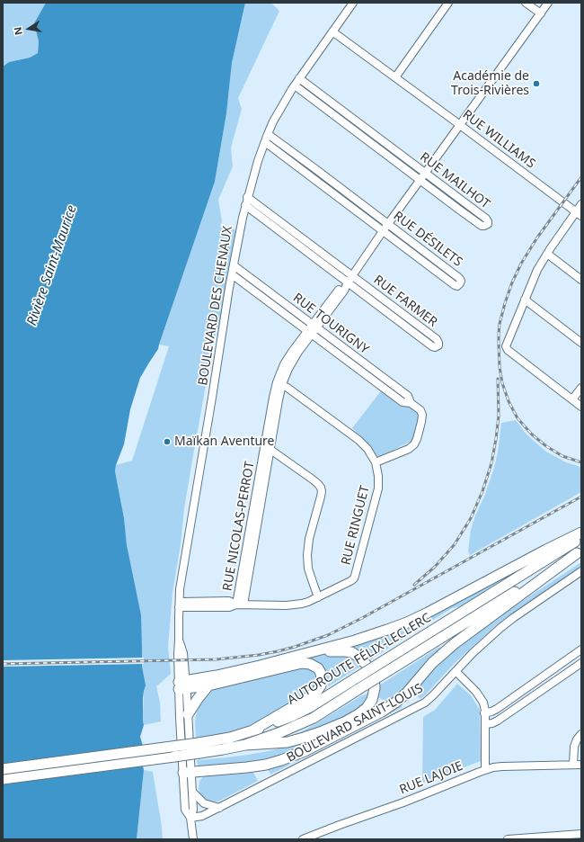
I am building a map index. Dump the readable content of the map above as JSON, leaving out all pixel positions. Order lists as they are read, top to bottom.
{
  "streets": {
    "highway": ["AUTOROUTE FÉLIX-LECLERC"],
    "street": [
      "RUE WILLIAMS",
      "RUE MAILHOT",
      "RUE DÉSILETS",
      "RUE FARMER",
      "BOULEVARD DES CHENAUX",
      "RUE TOURIGNY",
      "RUE RINGUET",
      "RUE NICOLAS-PERROT",
      "BOULEVARD SAINT-LOUIS",
      "RUE LAJOIE"
    ]
  },
  "crossings": [
    ["RUE WILLIAMS", "BOULEVARD DES CHENAUX"],
    ["RUE WILLIAMS", "RUE NICOLAS-PERROT"],
    ["RUE MAILHOT", "BOULEVARD DES CHENAUX"],
    ["RUE MAILHOT", "RUE NICOLAS-PERROT"],
    ["RUE DÉSILETS", "BOULEVARD DES CHENAUX"],
    ["RUE DÉSILETS", "RUE NICOLAS-PERROT"],
    ["RUE FARMER", "BOULEVARD DES CHENAUX"],
    ["RUE FARMER", "RUE NICOLAS-PERROT"],
    ["BOULEVARD DES CHENAUX", "RUE TOURIGNY"],
    ["BOULEVARD DES CHENAUX", "RUE RINGUET"],
    ["BOULEVARD DES CHENAUX", "BOULEVARD SAINT-LOUIS"],
    ["RUE TOURIGNY", "RUE RINGUET"],
    ["RUE TOURIGNY", "RUE NICOLAS-PERROT"],
    ["RUE RINGUET", "RUE NICOLAS-PERROT"]
  ],
  "water": ["Rivière Saint-Maurice"],
  "places": ["Académie de Trois-Rivières", "Maïkan Aventure"],
  "north": "left"
}
